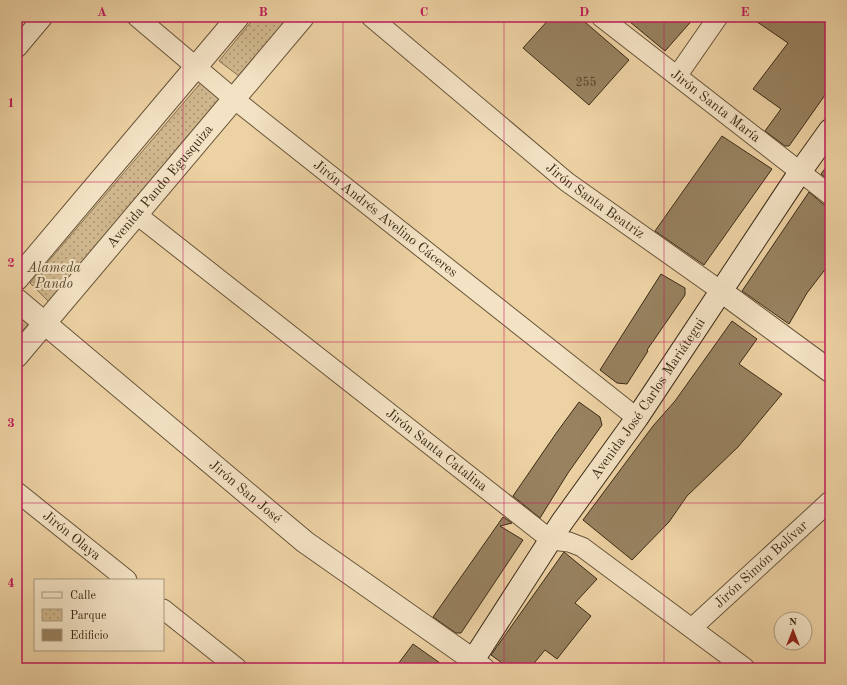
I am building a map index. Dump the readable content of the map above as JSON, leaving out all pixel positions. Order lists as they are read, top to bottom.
{
  "streets": {
    "street": [
      "Jirón Santa María",
      "Avenida Pando Egusquiza",
      "Jirón Santa Beatriz",
      "Jirón Andrés Avelino Cáceres",
      "Avenida José Carlos Mariátegui",
      "Jirón Santa Catalina",
      "Jirón San José",
      "Jirón Olaya",
      "Jirón Simón Bolívar"
    ]
  },
  "crossings": [
    ["Jirón Santa María", "Avenida José Carlos Mariátegui"],
    ["Avenida Pando Egusquiza", "Jirón Andrés Avelino Cáceres"],
    ["Avenida Pando Egusquiza", "Jirón Santa Catalina"],
    ["Avenida Pando Egusquiza", "Jirón San José"],
    ["Jirón Santa Beatriz", "Avenida José Carlos Mariátegui"],
    ["Jirón Andrés Avelino Cáceres", "Avenida José Carlos Mariátegui"],
    ["Avenida José Carlos Mariátegui", "Jirón Santa Catalina"],
    ["Avenida José Carlos Mariátegui", "Jirón San José"]
  ],
  "parks": ["Alameda Pando"],
  "house_numbers": ["255"],
  "legend": ["Calle", "Parque", "Edificio"],
  "north": "top",
  "grid": {
    "columns": [
      "A",
      "B",
      "C",
      "D",
      "E"
    ],
    "rows": [
      "1",
      "2",
      "3",
      "4"
    ]
  }
}
